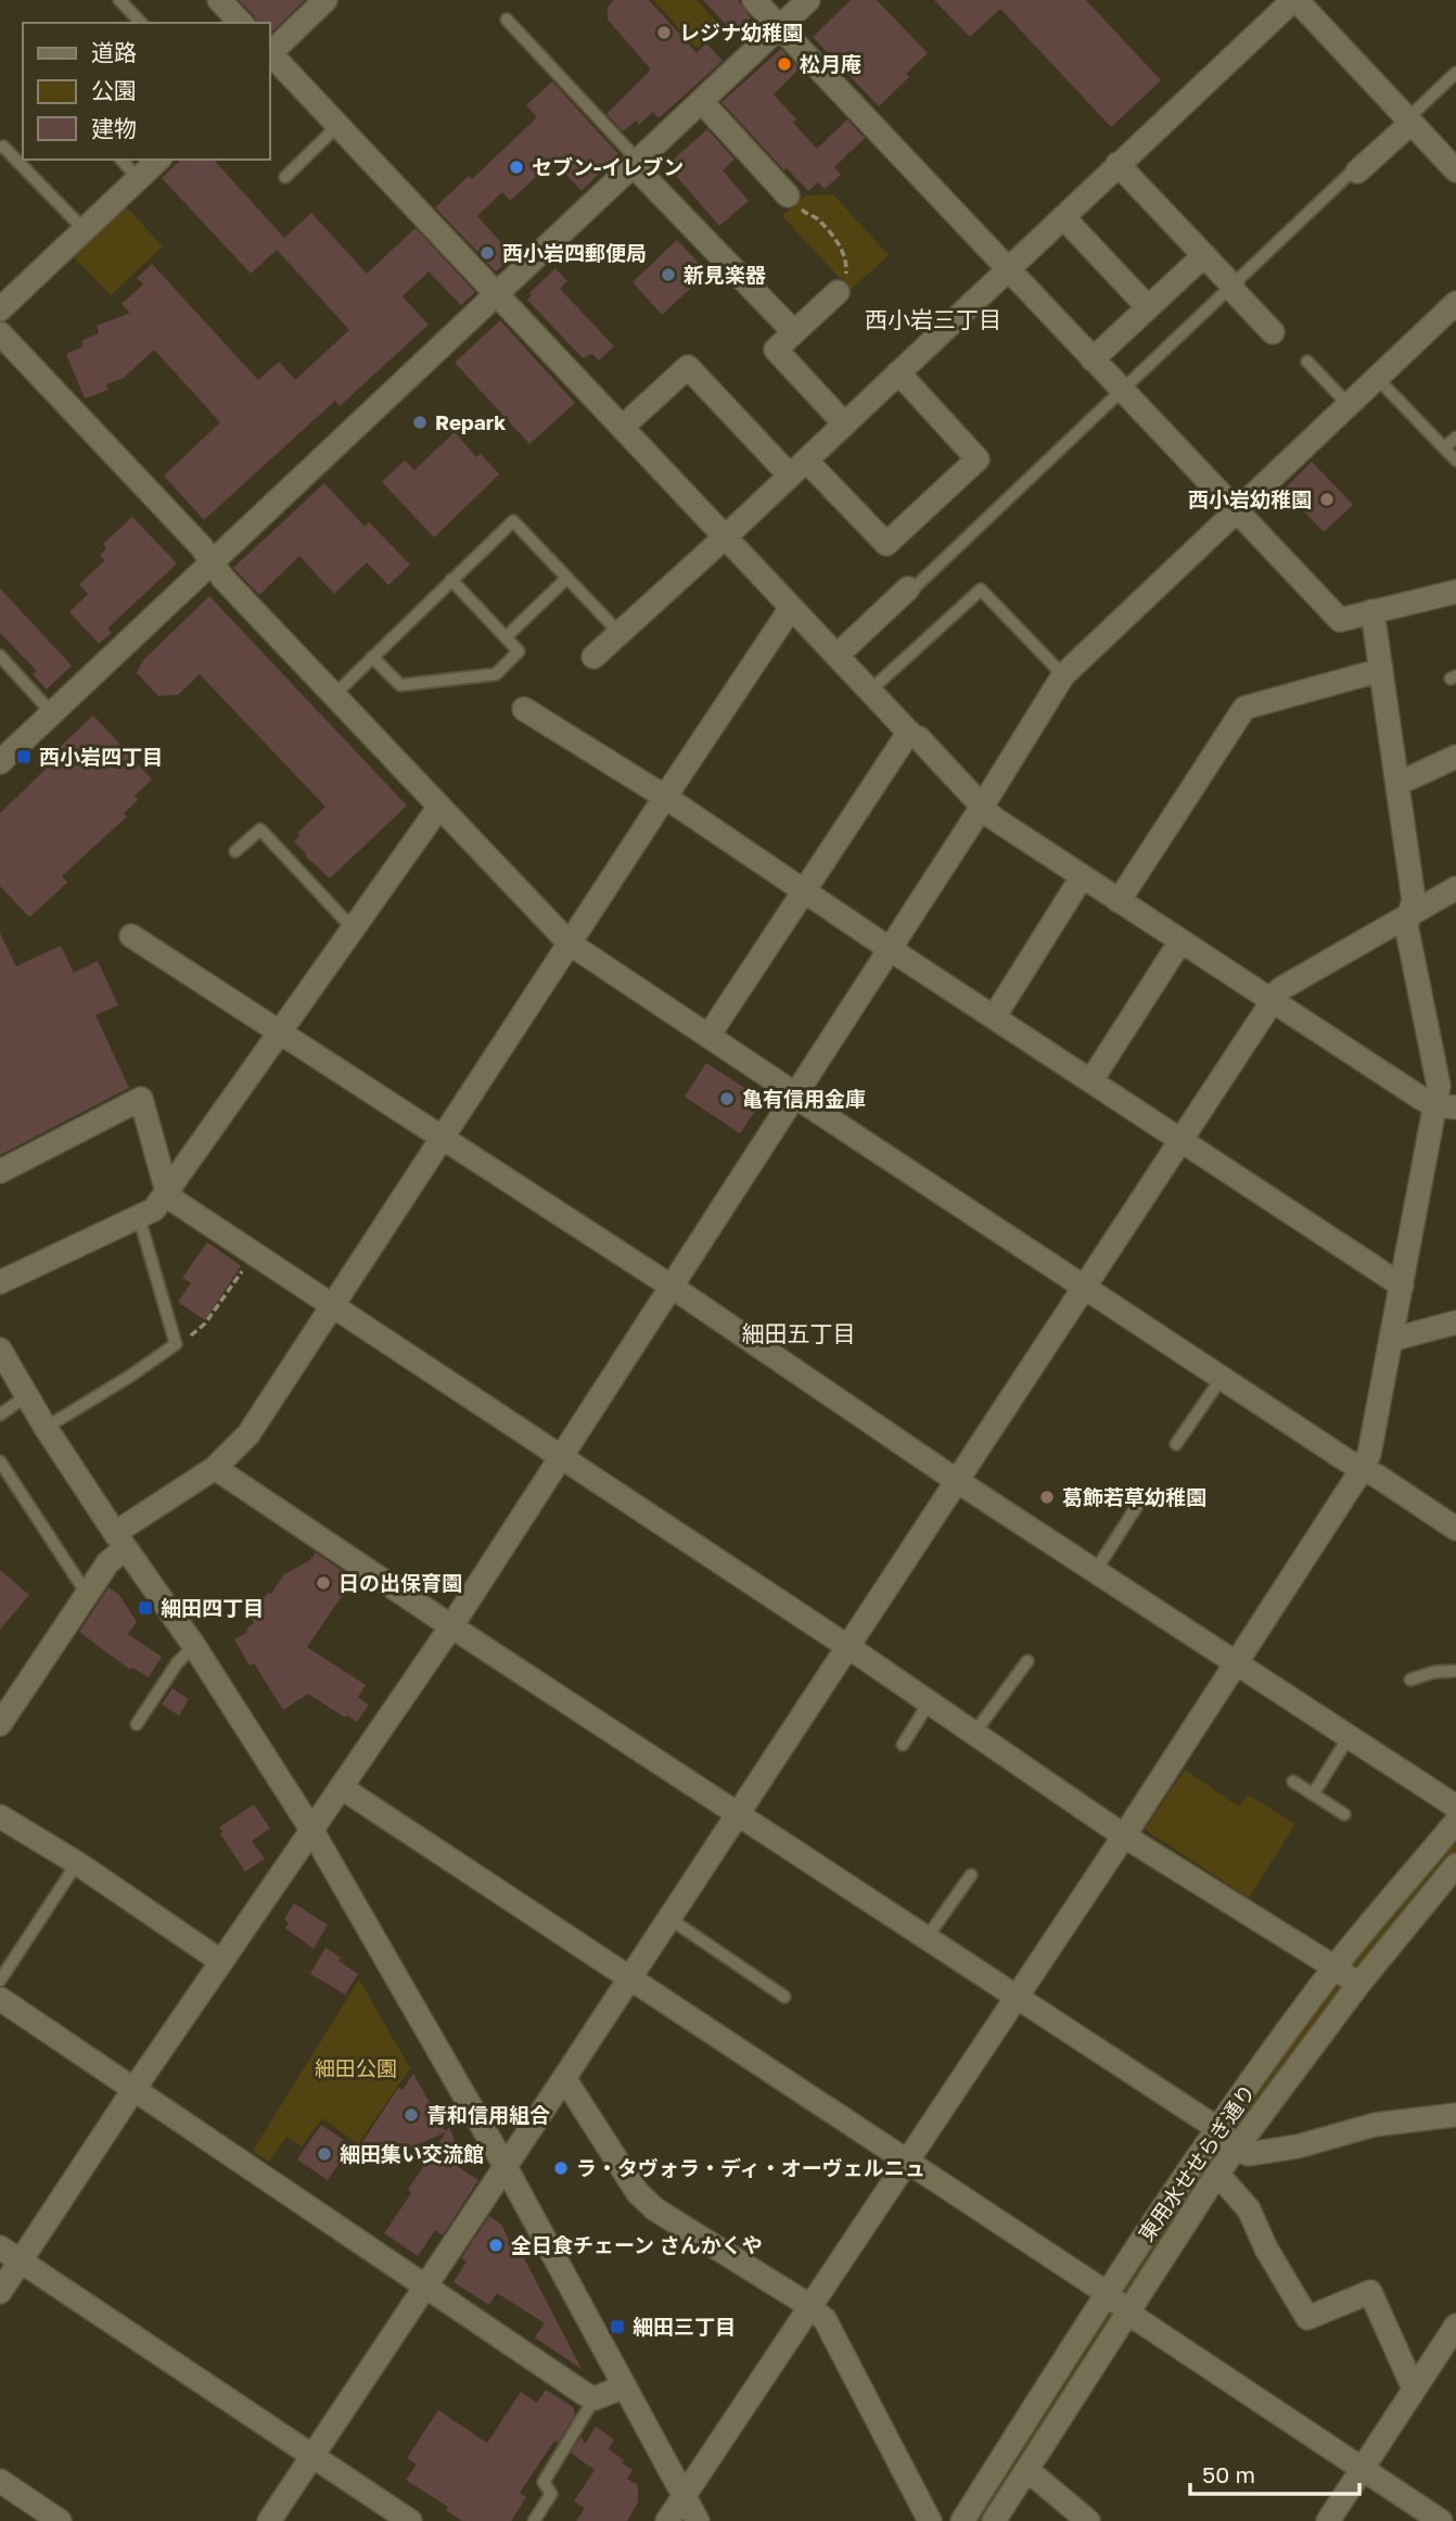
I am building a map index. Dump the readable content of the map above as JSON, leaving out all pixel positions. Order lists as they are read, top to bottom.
{
  "streets": {
    "street": ["東用水せせらぎ通り"]
  },
  "districts": ["西小岩三丁目", "細田五丁目"],
  "parks": ["細田公園"],
  "places": {
    "other": [
      "レジナ幼稚園",
      "松月庵",
      "セブン-イレブン",
      "西小岩四郵便局",
      "新見楽器",
      "Repark",
      "西小岩幼稚園",
      "亀有信用金庫",
      "葛飾若草幼稚園",
      "日の出保育園",
      "青和信用組合",
      "細田集い交流館",
      "ラ・タヴォラ・ディ・オーヴェルニュ",
      "全日食チェーン さんかくや"
    ],
    "transit": ["西小岩四丁目", "細田四丁目", "細田三丁目"]
  },
  "legend": ["道路", "公園", "建物"],
  "scale_bar": "50 m"
}
